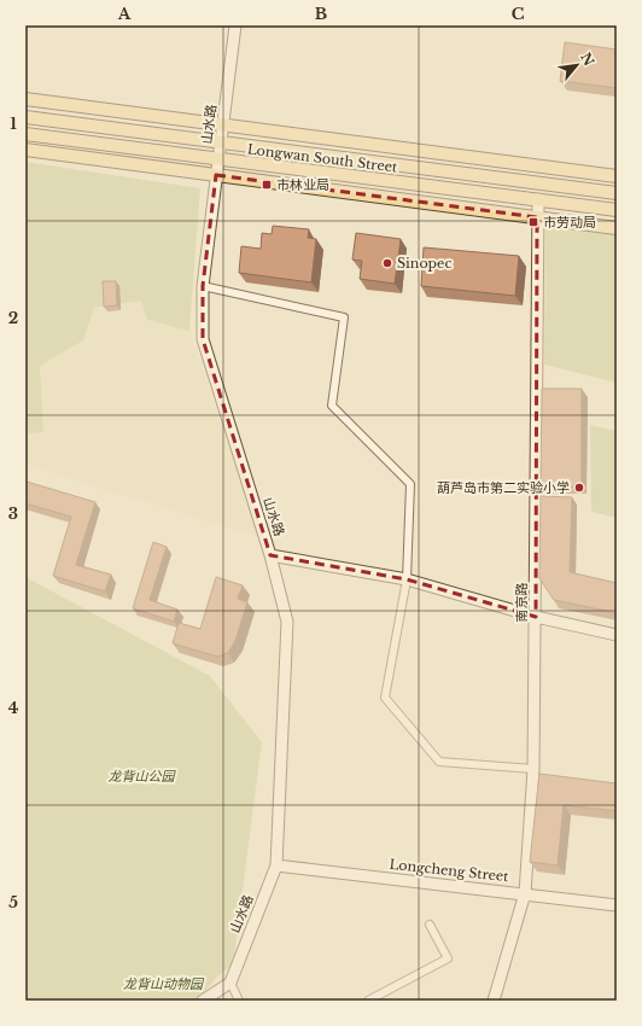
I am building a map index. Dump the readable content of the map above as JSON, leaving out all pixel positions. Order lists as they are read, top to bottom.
{
  "streets": {
    "main road": ["Longwan South Street"],
    "street": ["山水路", "南京路", "Longcheng Street"]
  },
  "crossings": [
    ["山水路", "Longwan South Street"],
    ["山水路", "Longcheng Street"],
    ["Longwan South Street", "南京路"],
    ["南京路", "Longcheng Street"]
  ],
  "parks": ["龙背山公园", "龙背山动物园"],
  "places": {
    "transit": ["市林业局", "市劳动局"],
    "other": ["Sinopec", "葫芦岛市第二实验小学"]
  },
  "north": "top right",
  "grid": {
    "columns": ["A", "B", "C"],
    "rows": [
      "1",
      "2",
      "3",
      "4",
      "5"
    ]
  }
}
